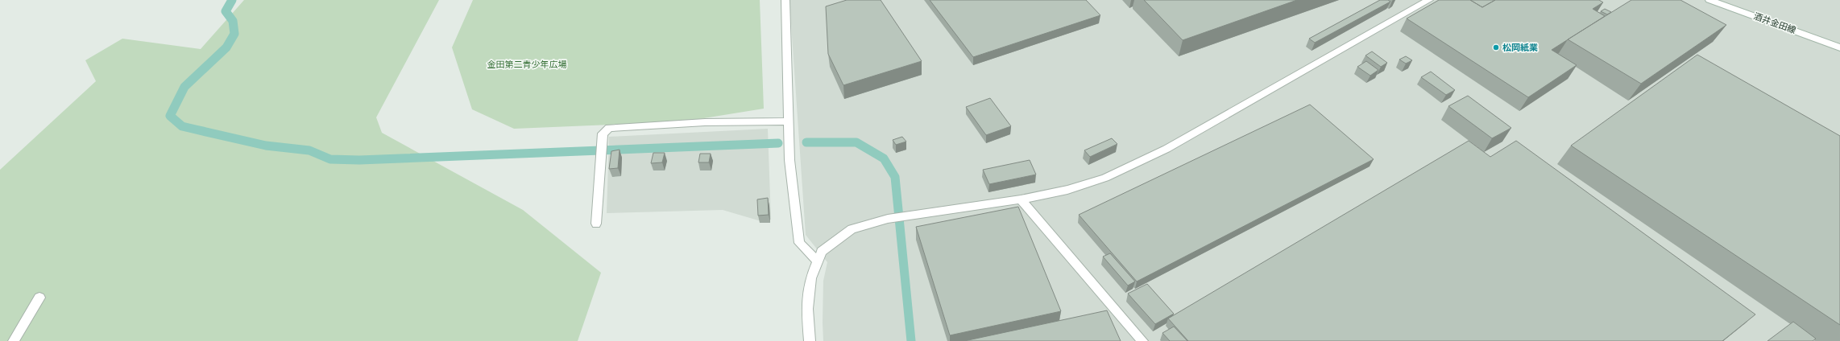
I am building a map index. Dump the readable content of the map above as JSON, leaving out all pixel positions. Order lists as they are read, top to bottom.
{
  "streets": {
    "street": ["酒井金田線"]
  },
  "parks": ["金田第二青少年広場"],
  "places": ["松岡紙業"]
}
